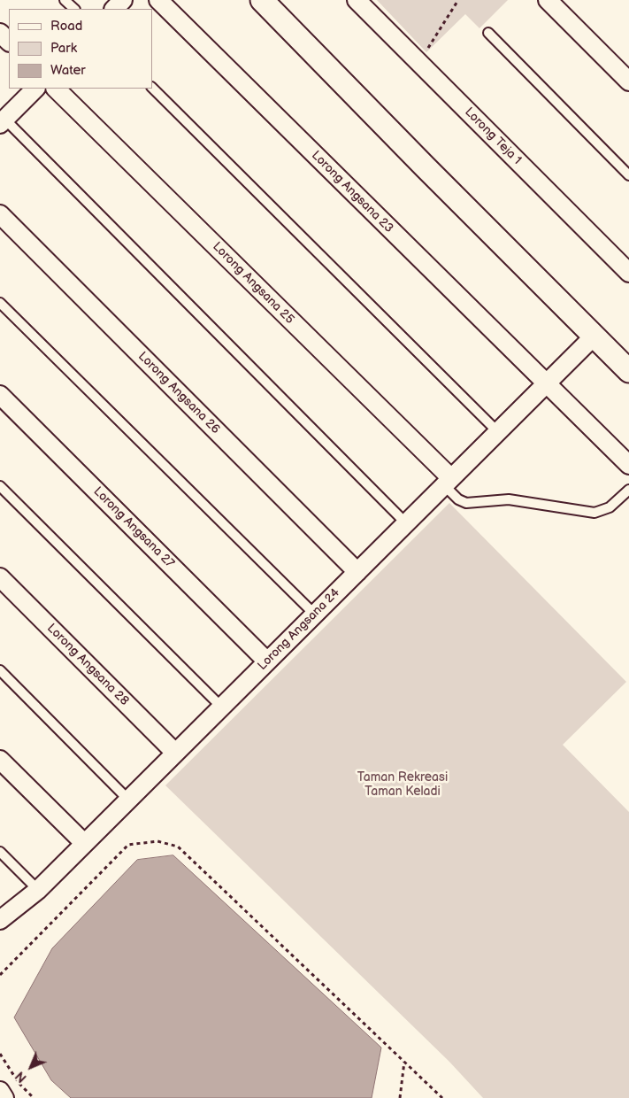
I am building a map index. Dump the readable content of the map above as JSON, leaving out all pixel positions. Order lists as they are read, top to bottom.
{
  "streets": {
    "street": [
      "Lorong Teja 1",
      "Lorong Angsana 23",
      "Lorong Angsana 25",
      "Lorong Angsana 26",
      "Lorong Angsana 27",
      "Lorong Angsana 24",
      "Lorong Angsana 28"
    ]
  },
  "crossings": [
    ["Lorong Angsana 23", "Lorong Angsana 24"],
    ["Lorong Angsana 25", "Lorong Angsana 24"],
    ["Lorong Angsana 26", "Lorong Angsana 24"],
    ["Lorong Angsana 27", "Lorong Angsana 24"],
    ["Lorong Angsana 24", "Lorong Angsana 28"]
  ],
  "parks": ["Taman Rekreasi Taman Keladi"],
  "legend": ["Road", "Park", "Water"],
  "north": "bottom left"
}
